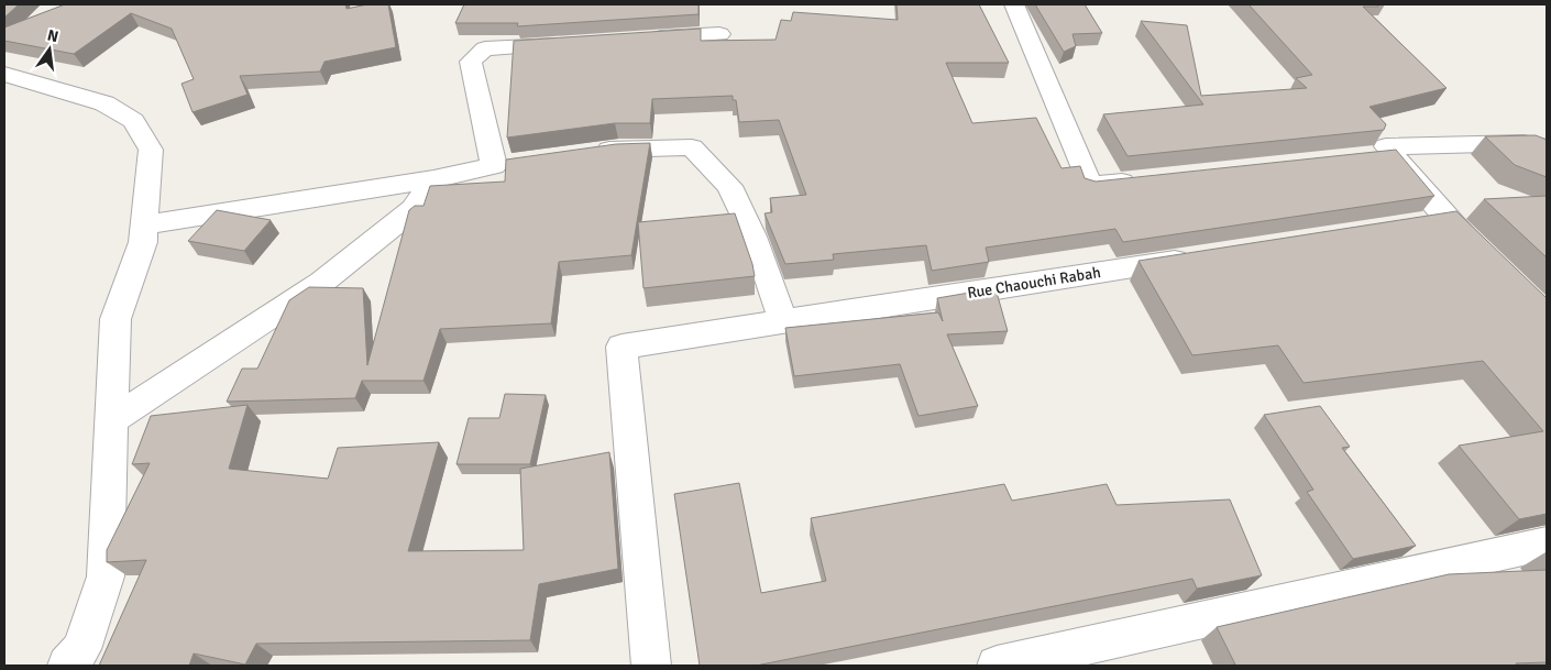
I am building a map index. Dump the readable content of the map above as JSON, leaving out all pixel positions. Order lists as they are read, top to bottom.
{
  "streets": {
    "street": ["Rue Chaouchi Rabah"]
  },
  "north": "top"
}
